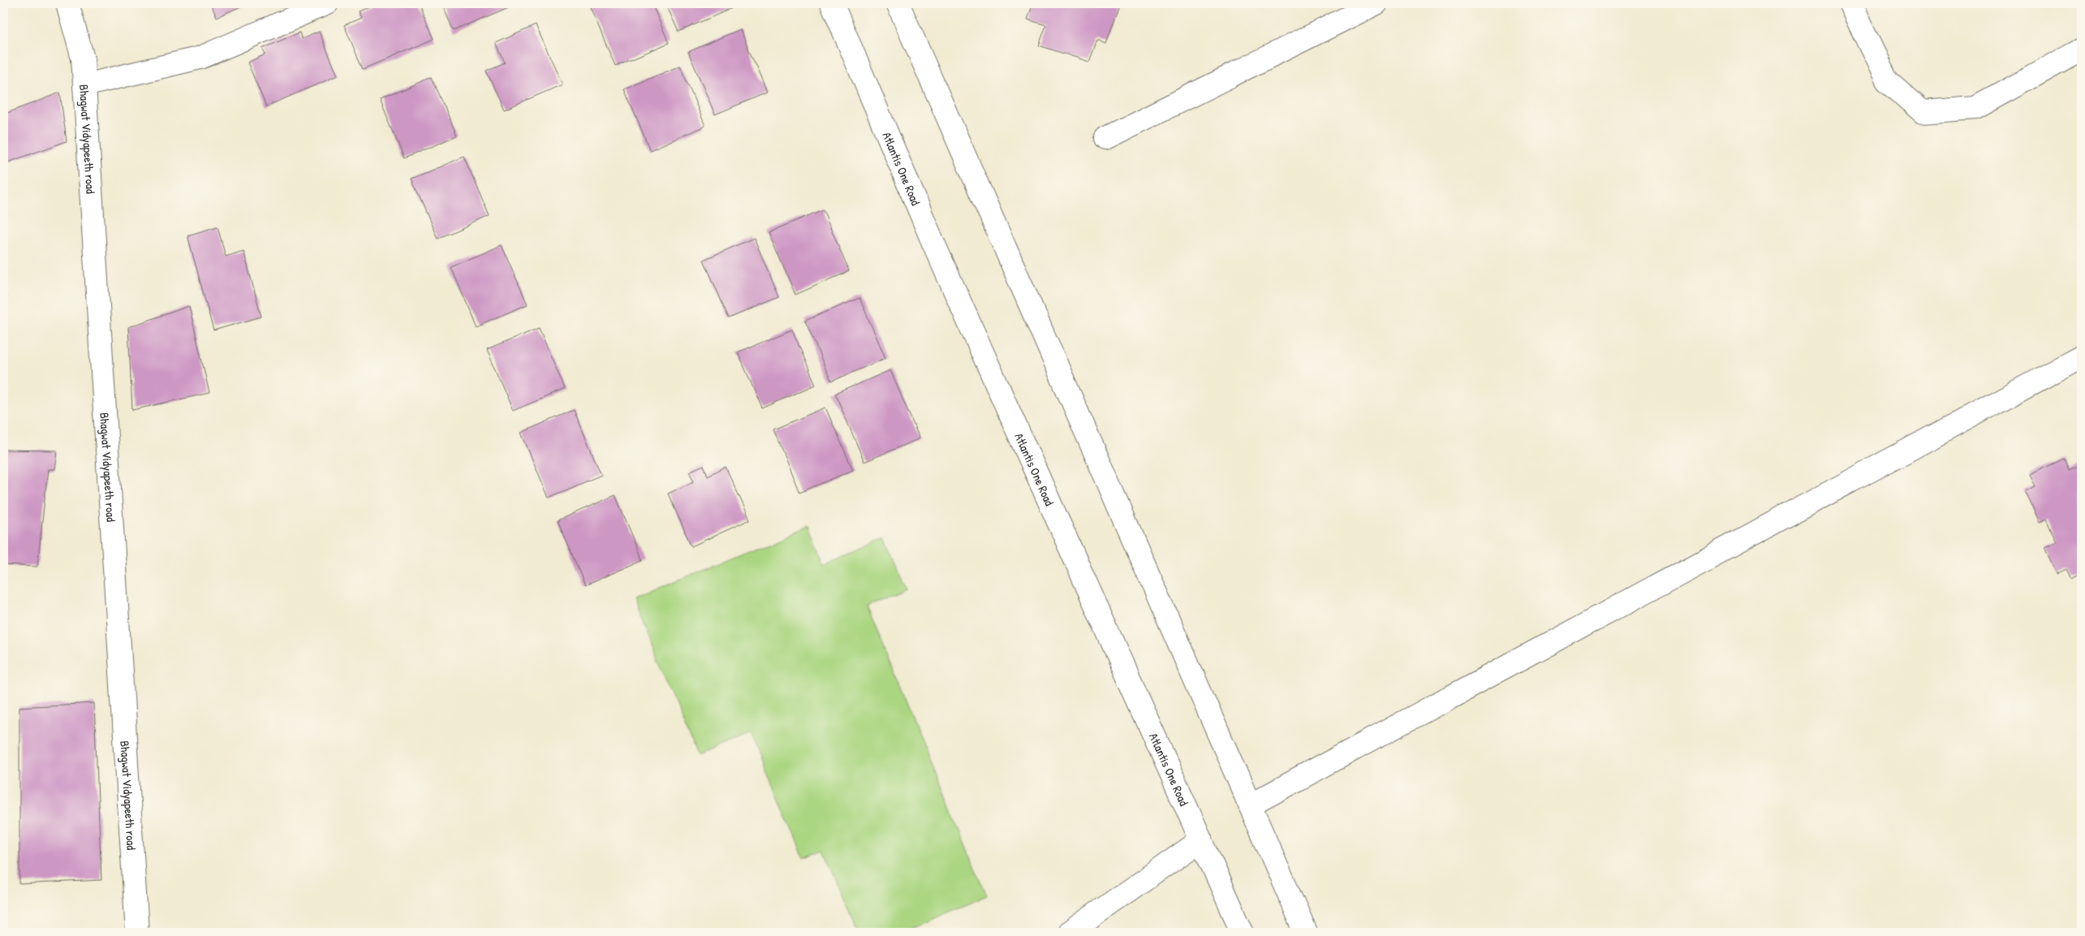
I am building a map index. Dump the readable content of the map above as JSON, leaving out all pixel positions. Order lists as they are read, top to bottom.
{
  "streets": {
    "street": ["Bhagwat Vidyapeeth road", "Atlantis One Road"]
  }
}
